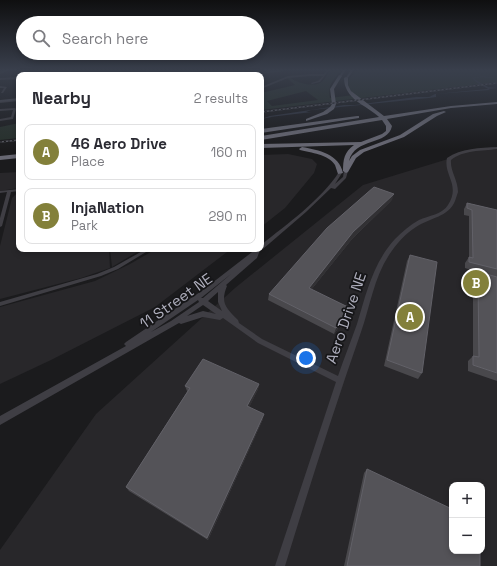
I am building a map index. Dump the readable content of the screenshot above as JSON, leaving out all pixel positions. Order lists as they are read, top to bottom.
{
  "streets": {
    "street": ["11 Street NE", "Aero Drive NE"]
  },
  "page": {
    "search": "Search here",
    "heading": ["Nearby", "2 results"],
    "list": [
      {
        "mark": "A",
        "name": "46 Aero Drive",
        "note": "Place",
        "value": "160 m"
      },
      {
        "mark": "B",
        "name": "InjaNation",
        "note": "Park",
        "value": "290 m"
      }
    ],
    "pins": ["B", "A"],
    "map_buttons": ["+", "−"]
  }
}
